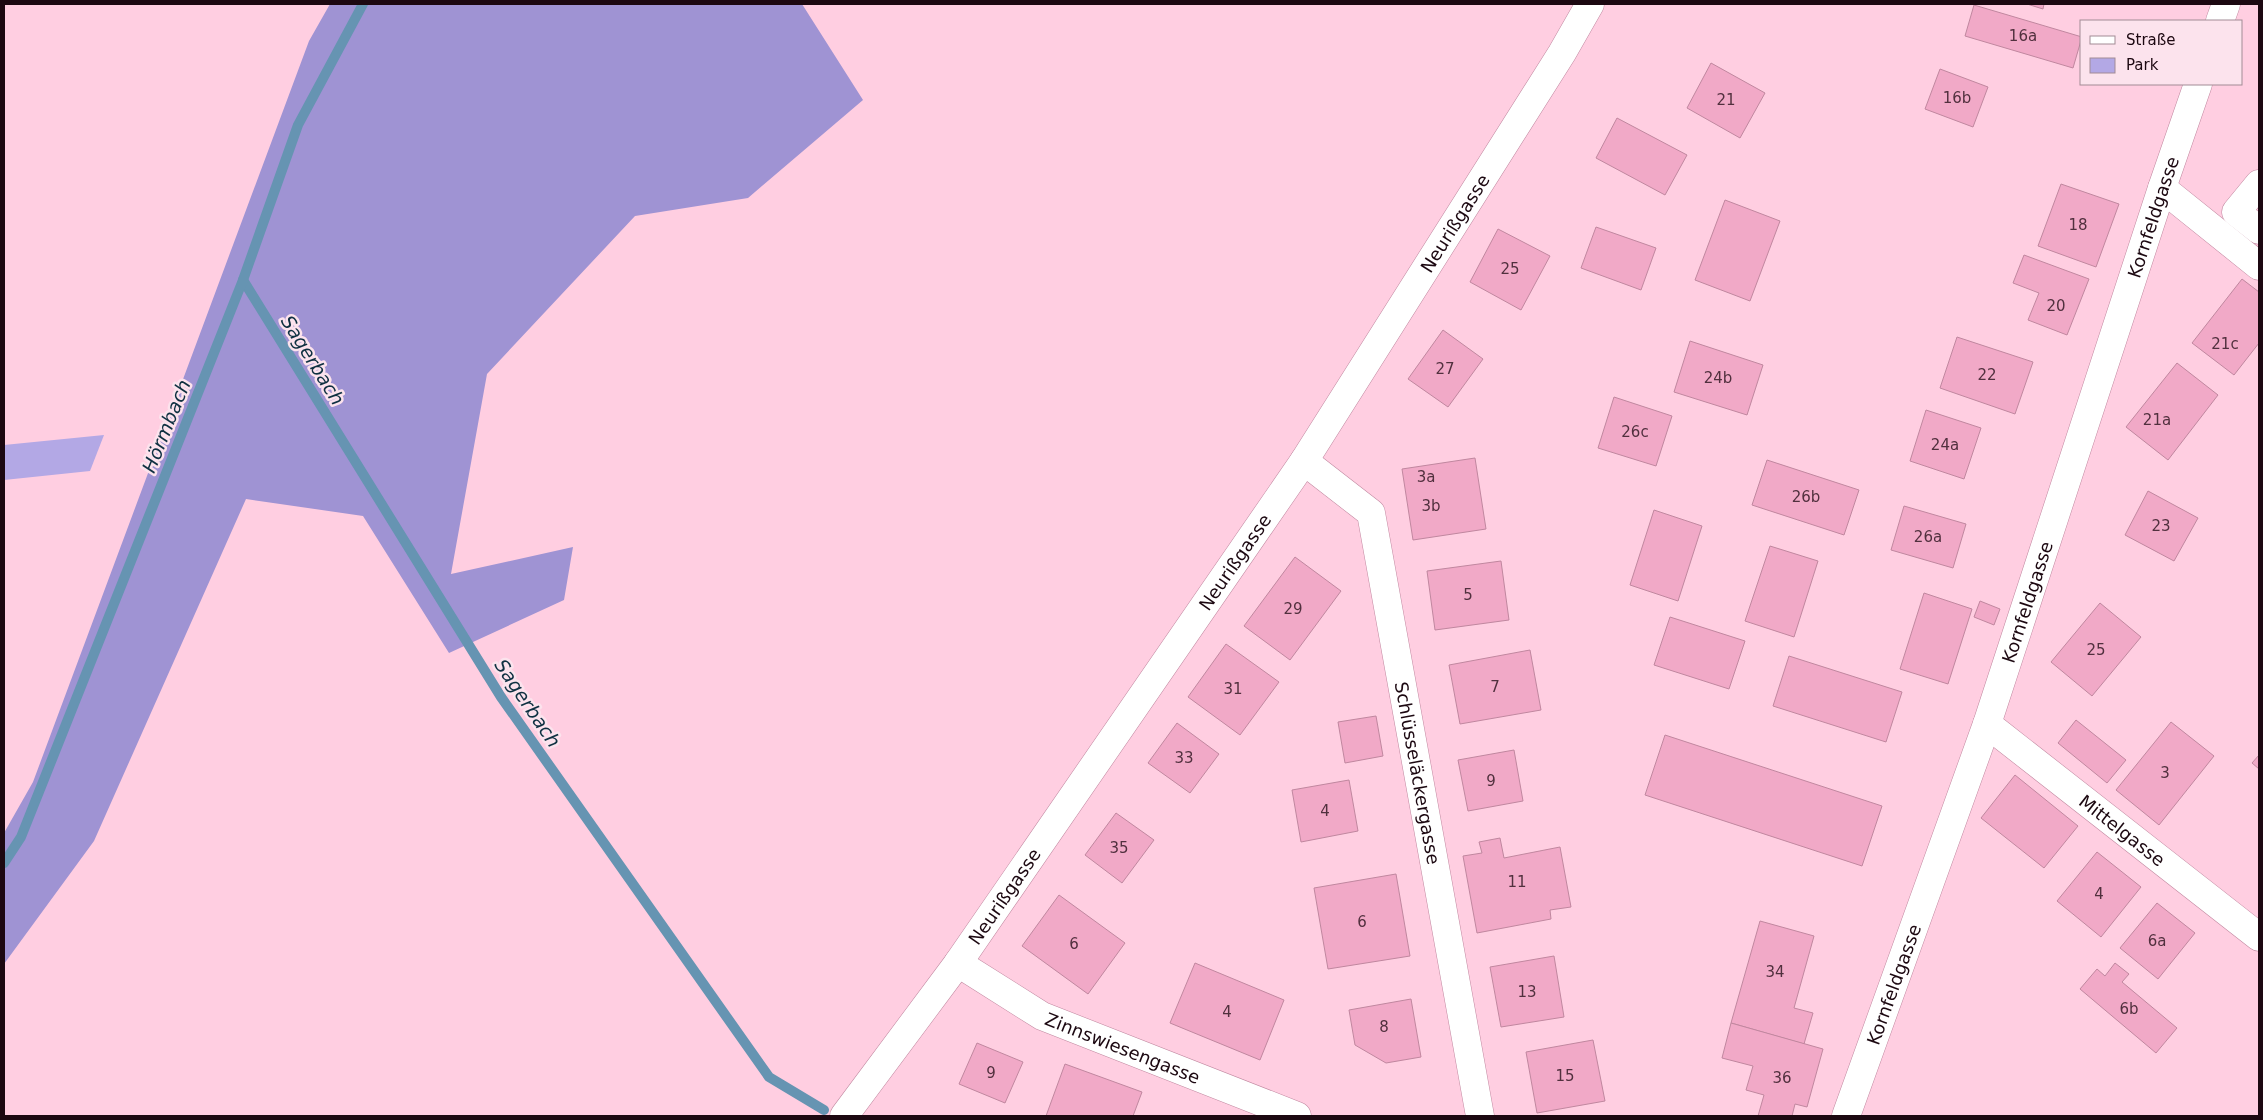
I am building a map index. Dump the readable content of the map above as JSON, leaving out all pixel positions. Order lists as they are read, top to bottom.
{
  "streets": {
    "street": [
      "Kornfeldgasse",
      "Neurißgasse",
      "Schlüsseläckergasse",
      "Mittelgasse",
      "Zinnswiesengasse"
    ]
  },
  "crossings": [
    ["Kornfeldgasse", "Mittelgasse"],
    ["Neurißgasse", "Schlüsseläckergasse"],
    ["Neurißgasse", "Zinnswiesengasse"]
  ],
  "water": ["Sagerbach", "Hörmbach"],
  "house_numbers": [
    "16a",
    "16b",
    "21",
    "18",
    "25",
    "20",
    "21c",
    "27",
    "22",
    "24b",
    "21a",
    "26c",
    "24a",
    "3a",
    "26b",
    "3b",
    "23",
    "26a",
    "5",
    "29",
    "25",
    "7",
    "31",
    "33",
    "3",
    "9",
    "4",
    "35",
    "11",
    "4",
    "6",
    "6a",
    "6",
    "34",
    "13",
    "6b",
    "4",
    "8",
    "9",
    "15",
    "36"
  ],
  "legend": ["Straße", "Park"]
}
